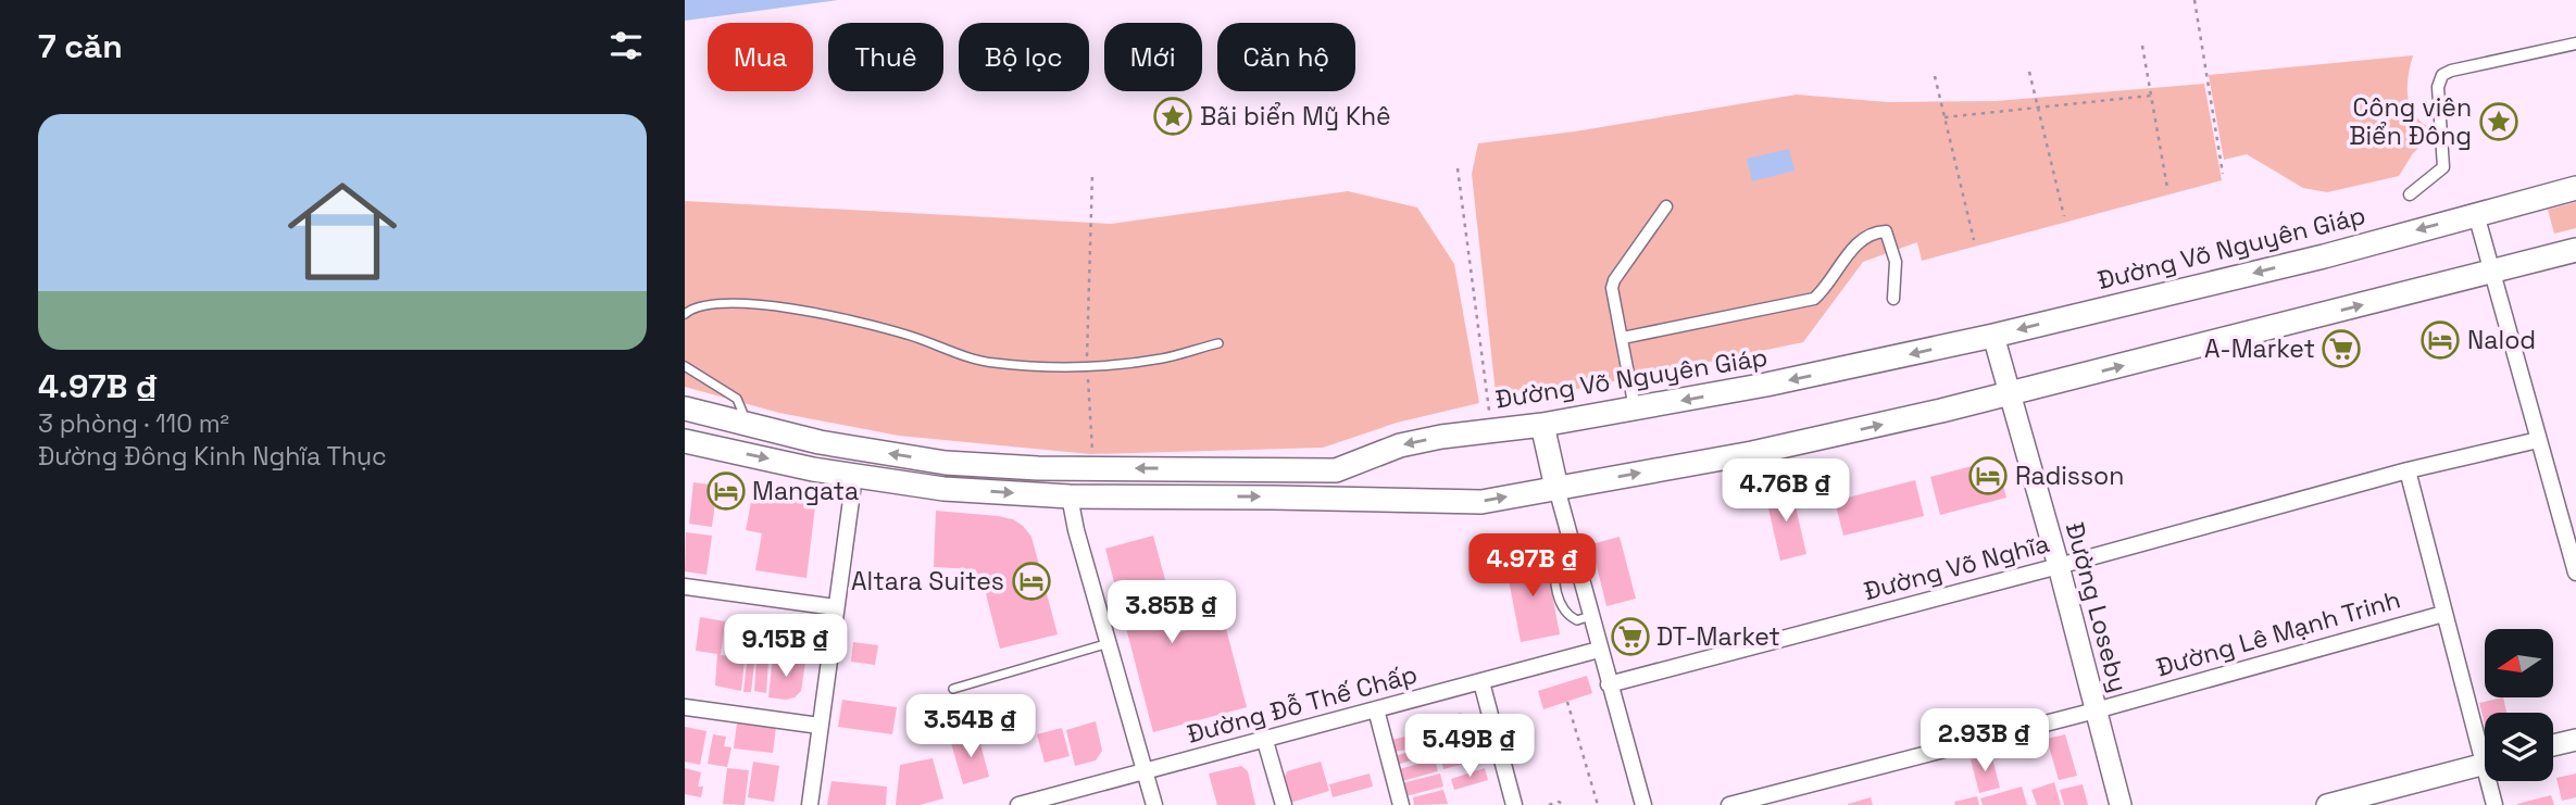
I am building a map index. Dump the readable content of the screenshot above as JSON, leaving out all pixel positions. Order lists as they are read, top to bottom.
{
  "streets": {
    "main road": ["Đường Võ Nguyên Giáp"],
    "street": [
      "Đường Võ Nghĩa",
      "Đường Loseby",
      "Đường Lê Mạnh Trinh",
      "Đường Đỗ Thế Chấp"
    ]
  },
  "crossings": [
    ["Đường Võ Nguyên Giáp", "Đường Loseby"],
    ["Đường Võ Nghĩa", "Đường Loseby"],
    ["Đường Loseby", "Đường Lê Mạnh Trinh"]
  ],
  "places": {
    "place": ["Bãi biển Mỹ Khê", "Công viên Biển Đông"],
    "hotel": [
      "Nalod",
      "Radisson",
      "Mangata",
      "Altara Suites"
    ],
    "supermarket": ["A-Market", "DT-Market"]
  },
  "north": "left",
  "page": {
    "heading": "7 căn",
    "chip": [
      "Mua",
      "Thuê",
      "Bộ lọc",
      "Mới",
      "Căn hộ"
    ],
    "list": [
      {
        "name": "4.97B ₫",
        "note": "3 phòng · 110 m² · Đường Đông Kinh Nghĩa Thục"
      }
    ],
    "price": [
      "4.76B ₫",
      "4.97B ₫",
      "3.85B ₫",
      "9.15B ₫",
      "3.54B ₫",
      "2.93B ₫",
      "5.49B ₫"
    ]
  }
}
